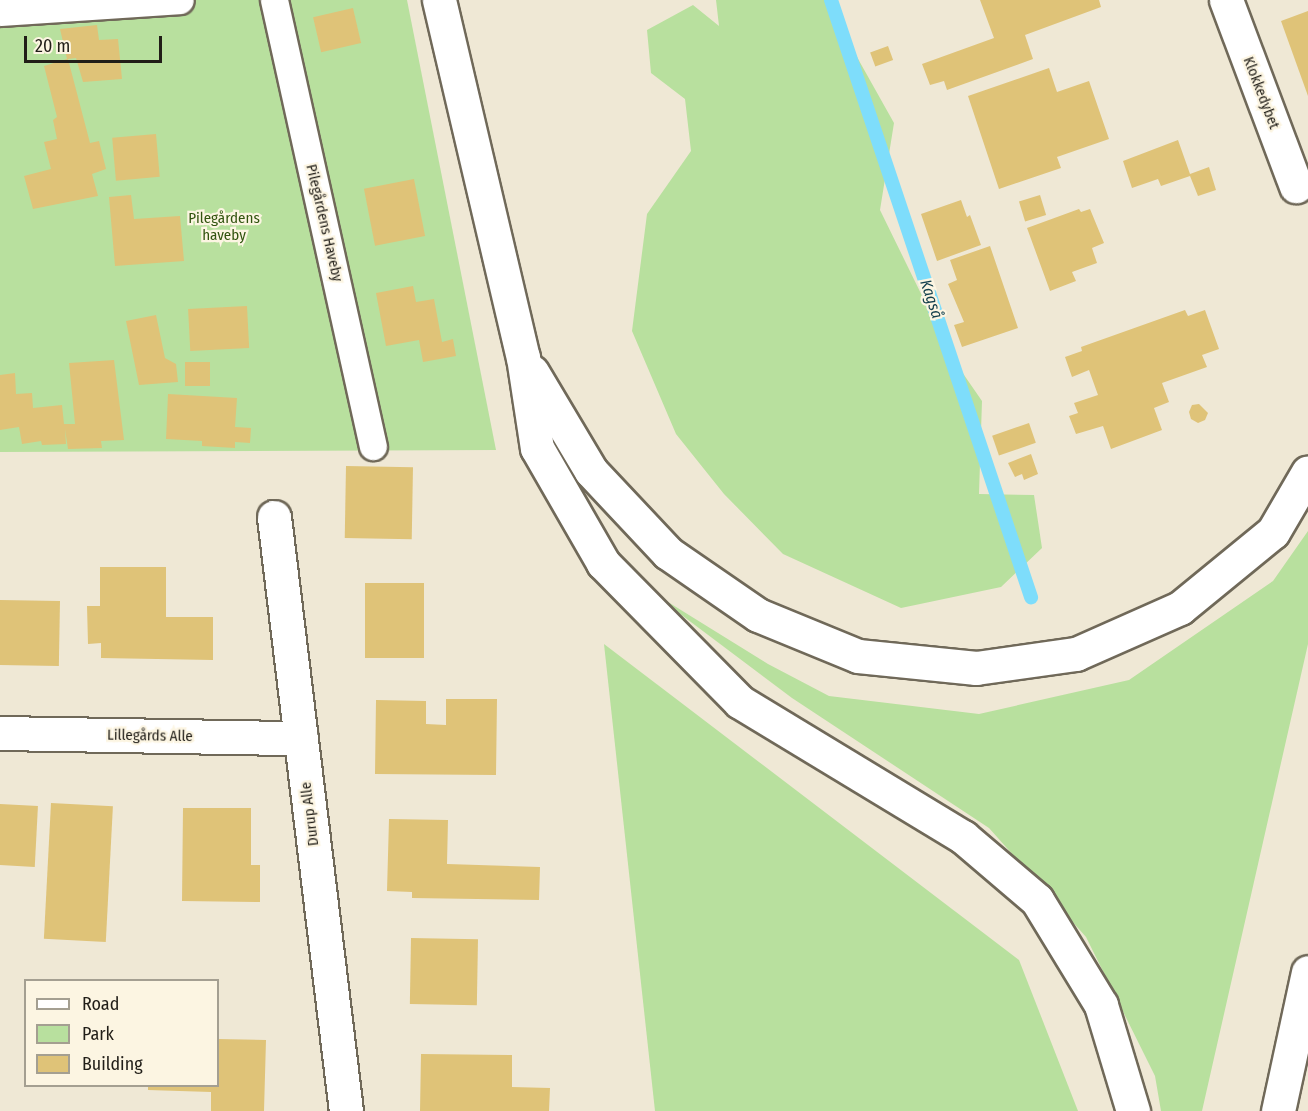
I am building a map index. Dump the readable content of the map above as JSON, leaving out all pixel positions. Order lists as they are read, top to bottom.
{
  "streets": {
    "main road": ["Klokkedybet", "Lillegårds Alle", "Durup Alle"],
    "lane": ["Pilegårdens Haveby"]
  },
  "crossings": [
    ["Lillegårds Alle", "Durup Alle"]
  ],
  "water": ["Kagså"],
  "parks": ["Pilegårdens haveby"],
  "legend": ["Road", "Park", "Building"],
  "scale_bar": "20 m"
}
